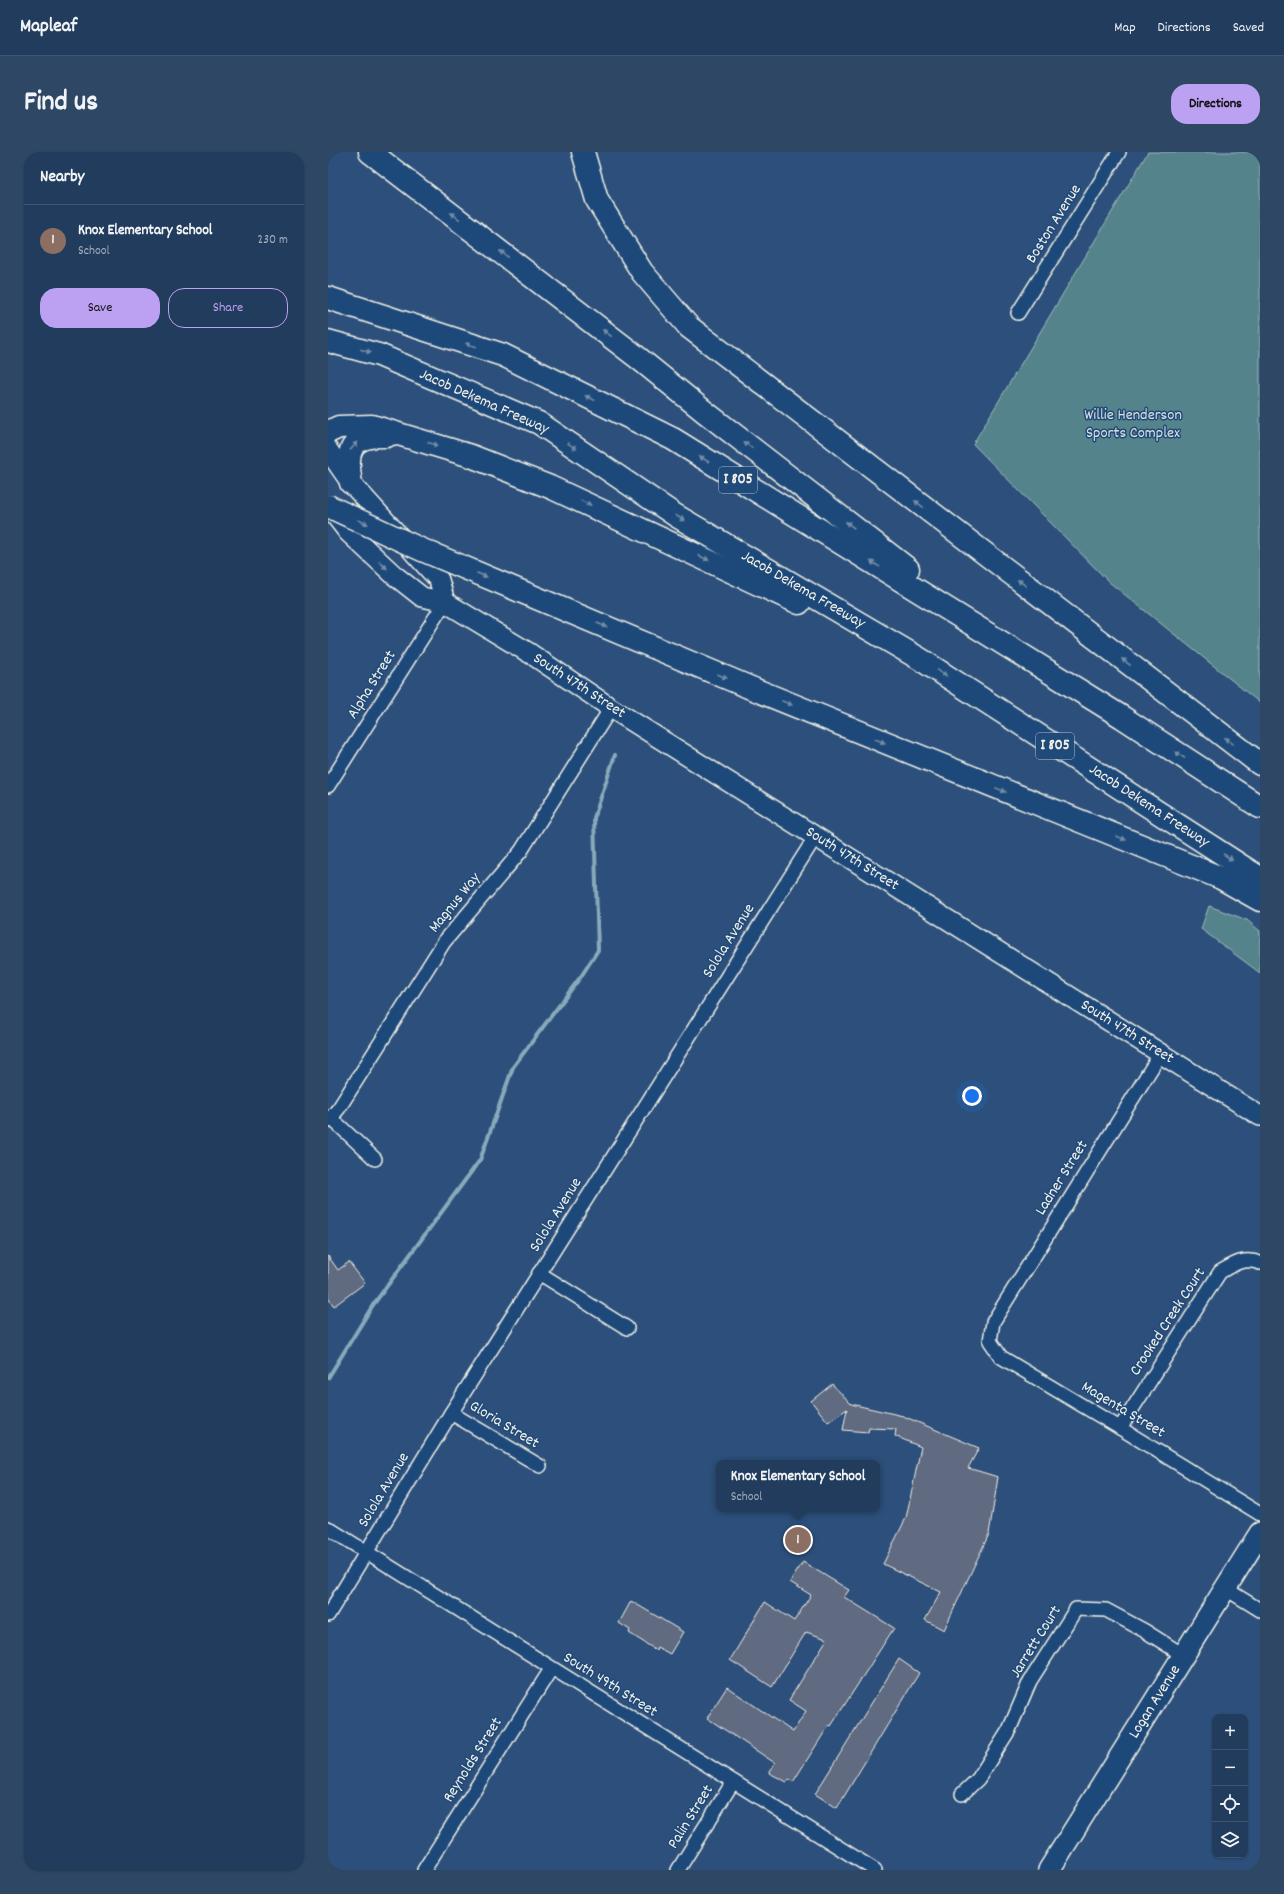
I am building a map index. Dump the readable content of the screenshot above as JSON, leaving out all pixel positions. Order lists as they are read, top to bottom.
{
  "streets": {
    "highway": ["Jacob Dekema Freeway", "I 805"],
    "main road": ["South 47th Street", "Logan Avenue"],
    "street": [
      "Boston Avenue",
      "Alpha Street",
      "Magnus Way",
      "Solola Avenue",
      "Ladner Street",
      "Crooked Creek Court",
      "Magenta Street",
      "Gloria Street",
      "Jarrett Court",
      "South 49th Street",
      "Reynolds Street",
      "Palin Street"
    ]
  },
  "crossings": [
    ["Alpha Street", "South 47th Street"],
    ["South 47th Street", "Magnus Way"],
    ["South 47th Street", "Solola Avenue"],
    ["South 47th Street", "Ladner Street"],
    ["Solola Avenue", "Gloria Street"],
    ["Solola Avenue", "South 49th Street"],
    ["Ladner Street", "Magenta Street"],
    ["Crooked Creek Court", "Magenta Street"],
    ["Jarrett Court", "Logan Avenue"],
    ["South 49th Street", "Reynolds Street"],
    ["South 49th Street", "Palin Street"]
  ],
  "parks": ["Willie Henderson Sports Complex"],
  "page": {
    "header": "Mapleaf",
    "nav": ["Map", "Directions", "Saved"],
    "title": "Find us",
    "buttons": [
      "Directions",
      ["Save", "Share"]
    ],
    "heading": "Nearby",
    "list": [
      {
        "mark": "1",
        "name": "Knox Elementary School",
        "note": "School",
        "value": "230 m"
      }
    ],
    "popup": ["Knox Elementary School", "School"],
    "pins": "1",
    "map_buttons": ["+", "−"]
  }
}
